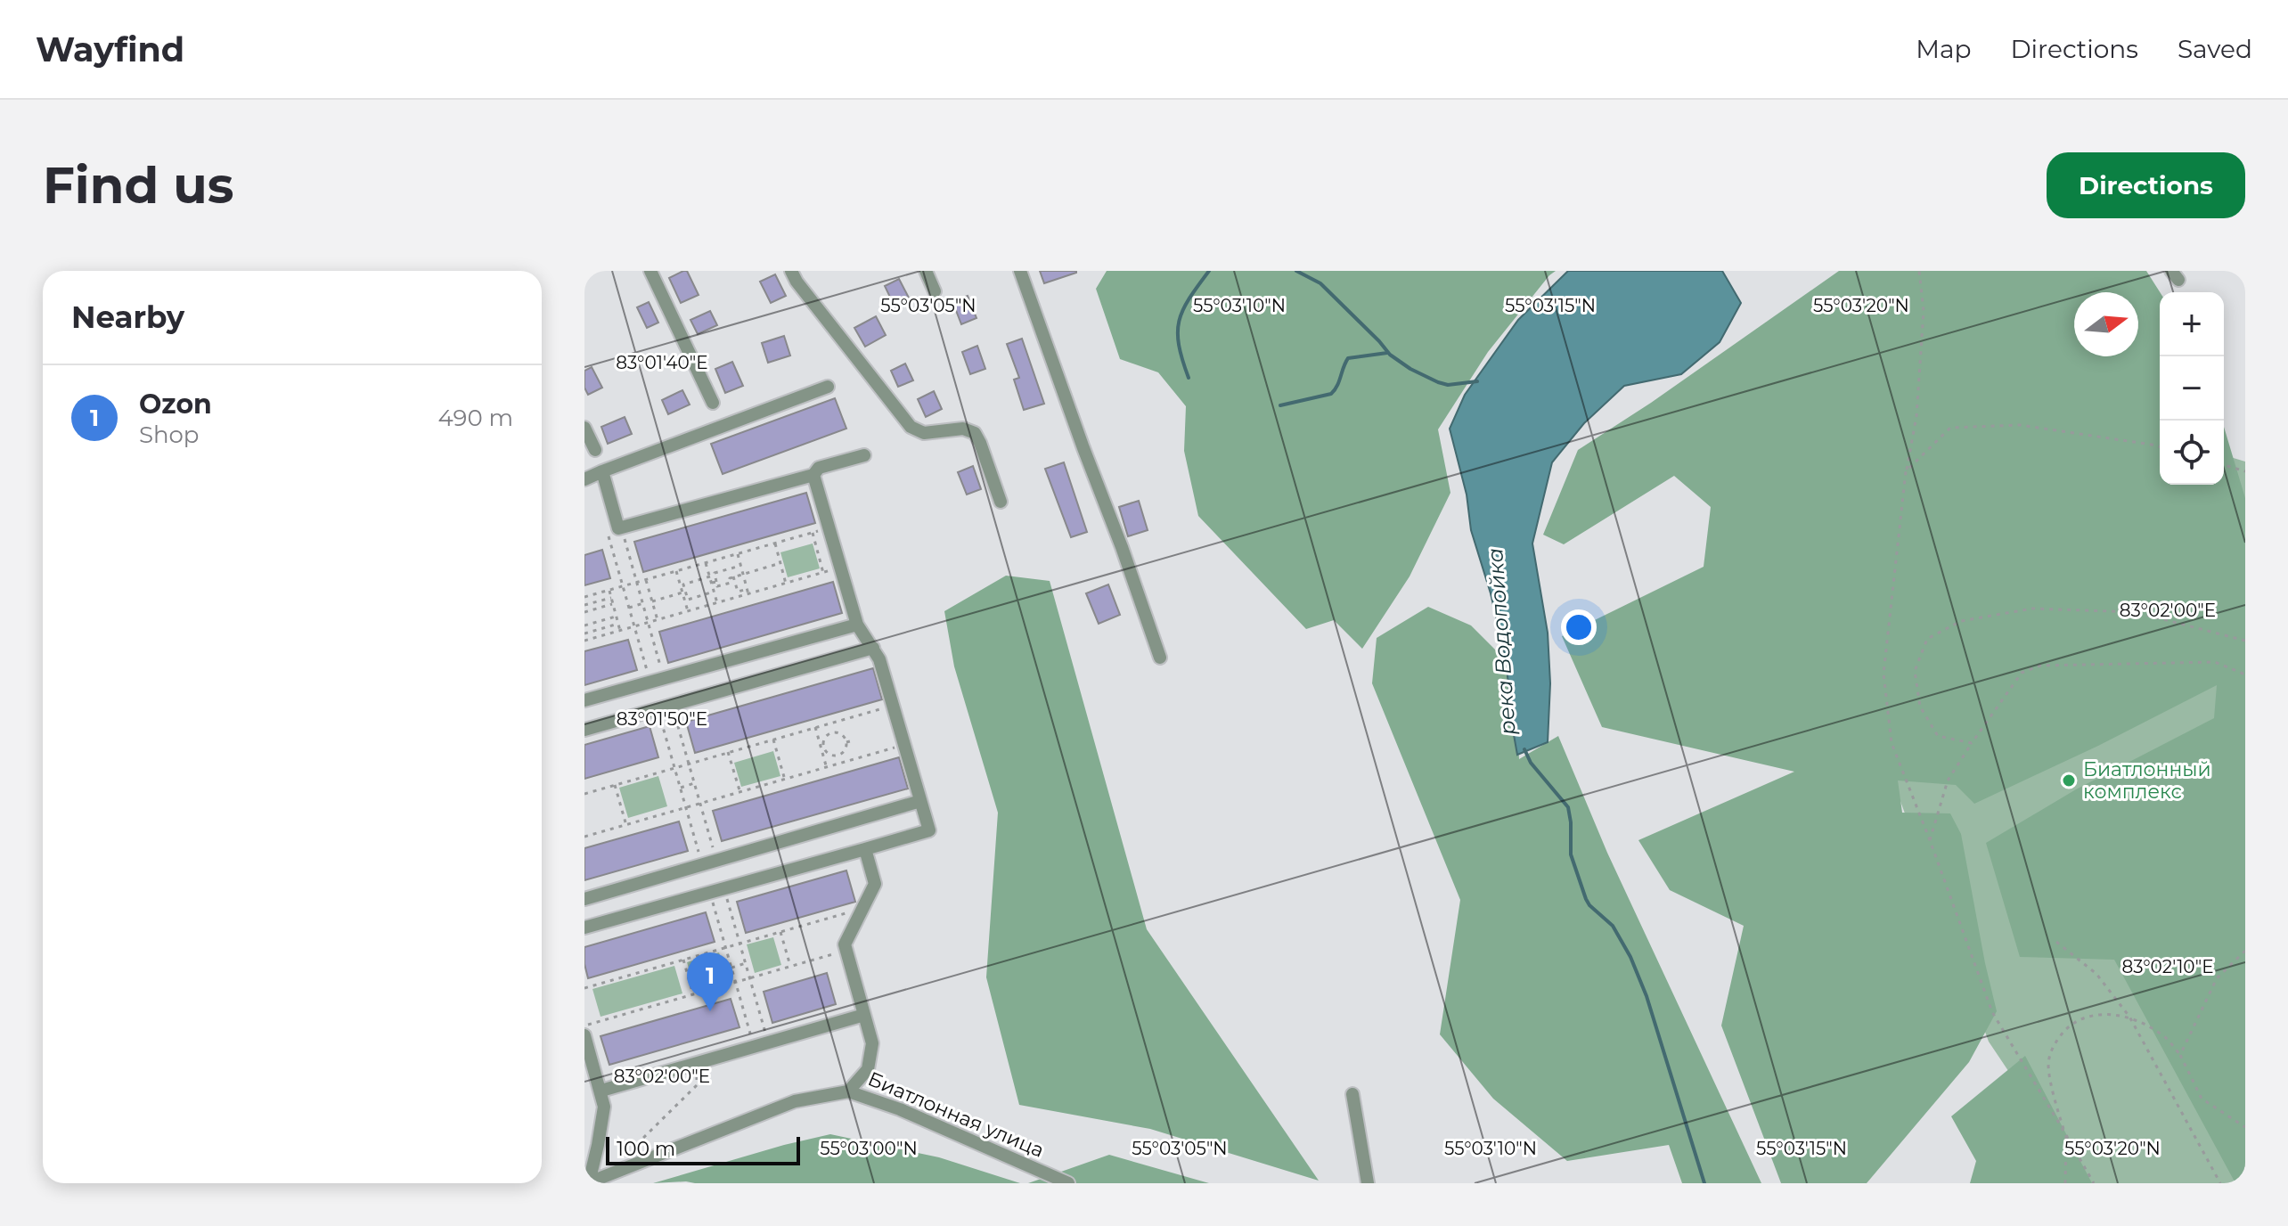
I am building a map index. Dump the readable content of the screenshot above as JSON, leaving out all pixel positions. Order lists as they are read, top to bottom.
{
  "streets": {
    "street": ["Биатлонная улица"]
  },
  "water": ["река Водопойка"],
  "places": ["Биатлонный комплекс"],
  "scale_bar": "100 m",
  "north": "right",
  "page": {
    "header": "Wayfind",
    "nav": ["Map", "Directions", "Saved"],
    "buttons": "Directions",
    "title": "Find us",
    "heading": "Nearby",
    "map_buttons": ["+", "−"],
    "list": [
      {
        "mark": "1",
        "name": "Ozon",
        "note": "Shop",
        "value": "490 m"
      }
    ],
    "pins": "1",
    "scale": "100 m"
  },
  "coordinates": [
    "55°03'05\"N",
    "55°03'10\"N",
    "55°03'15\"N",
    "55°03'20\"N",
    "83°01'40\"E",
    "83°02'00\"E",
    "83°01'50\"E",
    "83°02'10\"E",
    "55°03'00\"N"
  ]
}
